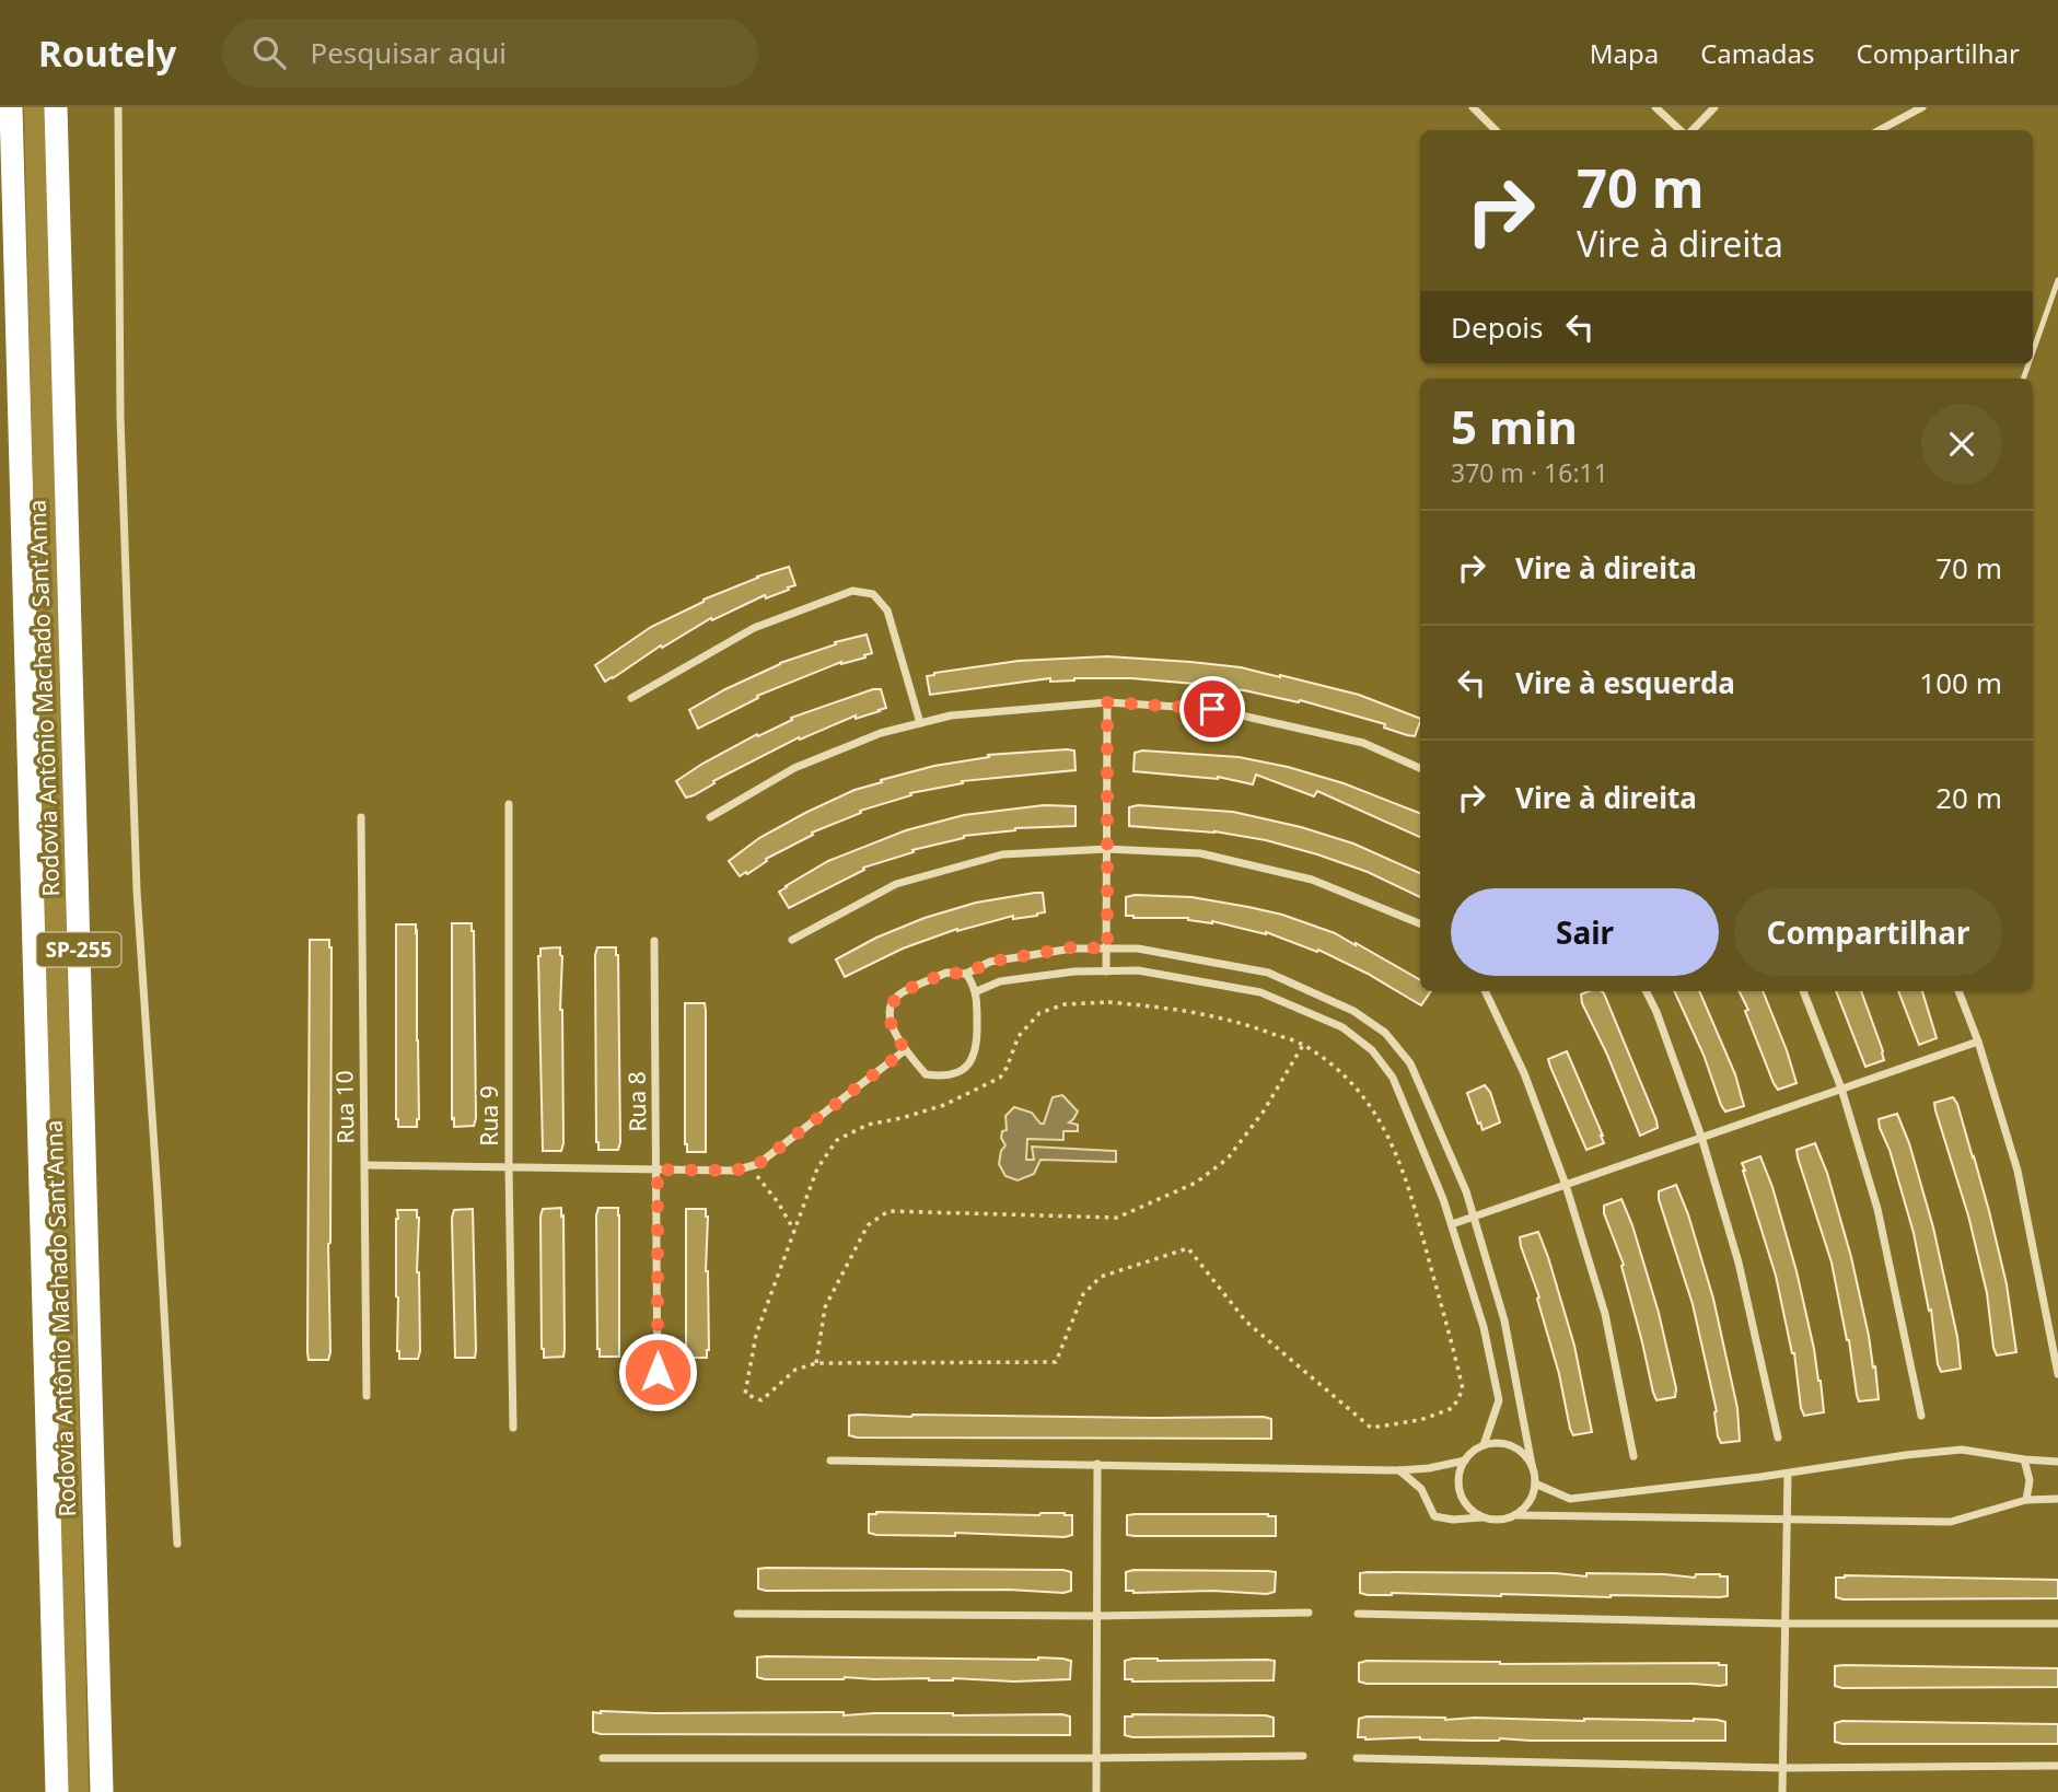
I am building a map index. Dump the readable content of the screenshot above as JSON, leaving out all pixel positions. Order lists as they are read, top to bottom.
{
  "streets": {
    "highway": ["Rodovia Antônio Machado Sant'Anna", "SP-255"],
    "street": ["Rua 8", "Rua 10", "Rua 9"]
  },
  "page": {
    "header": "Routely",
    "search": "Pesquisar aqui",
    "nav": ["Mapa", "Camadas", "Compartilhar"],
    "turn": ["70 m", "Vire à direita"],
    "then": "Depois",
    "heading": ["5 min", "370 m · 16:11"],
    "list": [
      {
        "name": "Vire à direita",
        "value": "70 m"
      },
      {
        "name": "Vire à esquerda",
        "value": "100 m"
      },
      {
        "name": "Vire à direita",
        "value": "20 m"
      }
    ],
    "buttons": ["Sair", "Compartilhar"]
  }
}
